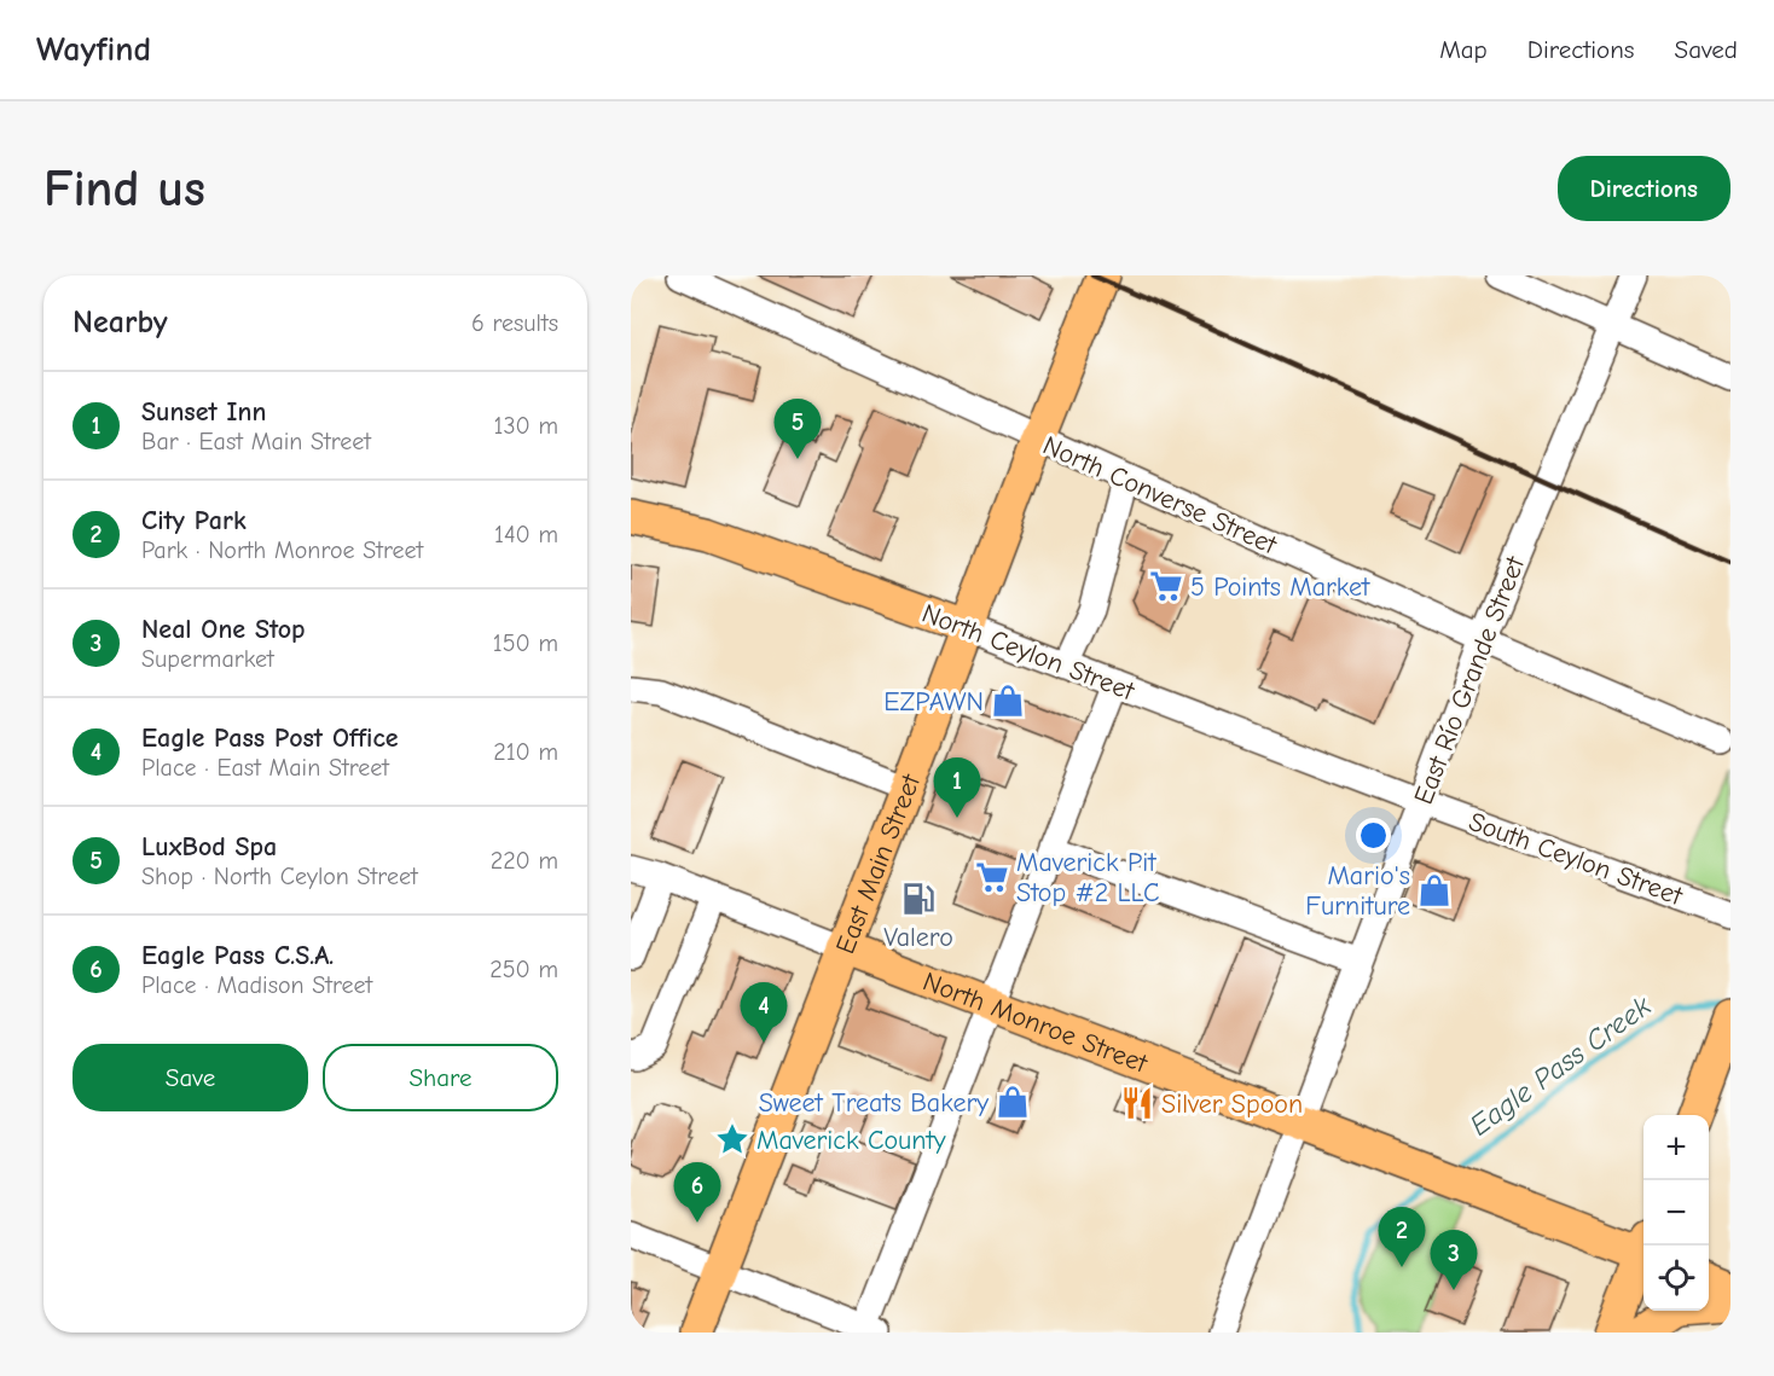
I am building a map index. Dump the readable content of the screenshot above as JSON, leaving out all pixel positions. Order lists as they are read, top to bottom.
{
  "streets": {
    "main road": ["North Ceylon Street", "East Main Street", "North Monroe Street"],
    "street": ["North Converse Street", "East Río Grande Street", "South Ceylon Street"]
  },
  "crossings": [
    ["North Converse Street", "East Río Grande Street"],
    ["North Converse Street", "East Main Street"],
    ["North Ceylon Street", "East Río Grande Street"],
    ["North Ceylon Street", "South Ceylon Street"],
    ["North Ceylon Street", "East Main Street"],
    ["East Río Grande Street", "South Ceylon Street"],
    ["East Río Grande Street", "North Monroe Street"],
    ["East Main Street", "North Monroe Street"]
  ],
  "water": ["Eagle Pass Creek"],
  "places": {
    "supermarket": ["5 Points Market", "Maverick Pit Stop #2 LLC"],
    "shop": ["EZPAWN", "Mario's Furniture", "Sweet Treats Bakery"],
    "fuel station": ["Valero"],
    "restaurant": ["Silver Spoon"],
    "place": ["Maverick County"]
  },
  "page": {
    "header": "Wayfind",
    "nav": ["Map", "Directions", "Saved"],
    "buttons": [
      "Directions",
      ["Save", "Share"]
    ],
    "title": "Find us",
    "heading": ["Nearby", "6 results"],
    "list": [
      {
        "mark": "1",
        "name": "Sunset Inn",
        "note": "Bar · East Main Street",
        "value": "130 m"
      },
      {
        "mark": "2",
        "name": "City Park",
        "note": "Park · North Monroe Street",
        "value": "140 m"
      },
      {
        "mark": "3",
        "name": "Neal One Stop",
        "note": "Supermarket",
        "value": "150 m"
      },
      {
        "mark": "4",
        "name": "Eagle Pass Post Office",
        "note": "Place · East Main Street",
        "value": "210 m"
      },
      {
        "mark": "5",
        "name": "LuxBod Spa",
        "note": "Shop · North Ceylon Street",
        "value": "220 m"
      },
      {
        "mark": "6",
        "name": "Eagle Pass C.S.A.",
        "note": "Place · Madison Street",
        "value": "250 m"
      }
    ],
    "pins": [
      "5",
      "1",
      "4",
      "6",
      "2",
      "3"
    ],
    "map_buttons": ["+", "−"]
  }
}
